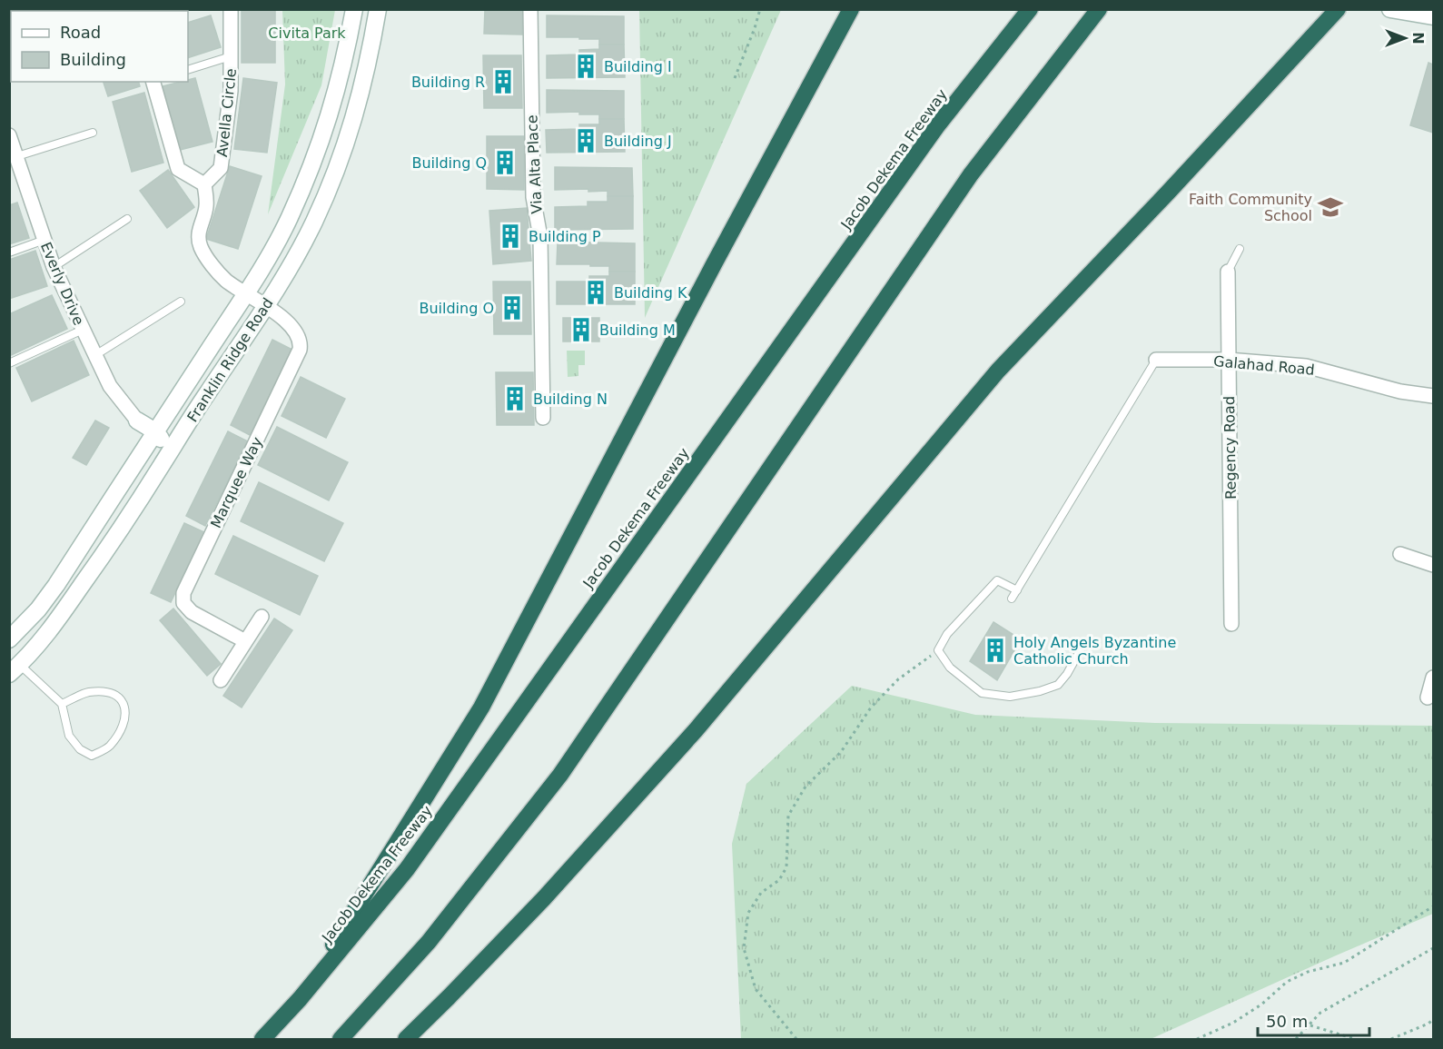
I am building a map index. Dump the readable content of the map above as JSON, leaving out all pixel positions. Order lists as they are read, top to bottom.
{
  "streets": {
    "highway": ["Jacob Dekema Freeway"],
    "street": [
      "Avella Circle",
      "Via Alta Place",
      "Everly Drive",
      "Franklin Ridge Road",
      "Galahad Road",
      "Regency Road",
      "Marquee Way"
    ]
  },
  "crossings": [
    ["Avella Circle", "Marquee Way"],
    ["Franklin Ridge Road", "Marquee Way"],
    ["Galahad Road", "Regency Road"]
  ],
  "parks": ["Civita Park"],
  "places": {
    "building": [
      "Building I",
      "Building R",
      "Building J",
      "Building Q",
      "Building P",
      "Building K",
      "Building O",
      "Building M",
      "Building N",
      "Holy Angels Byzantine Catholic Church"
    ],
    "school or university": ["Faith Community School"]
  },
  "legend": ["Road", "Building"],
  "scale_bar": "50 m",
  "north": "right"
}
